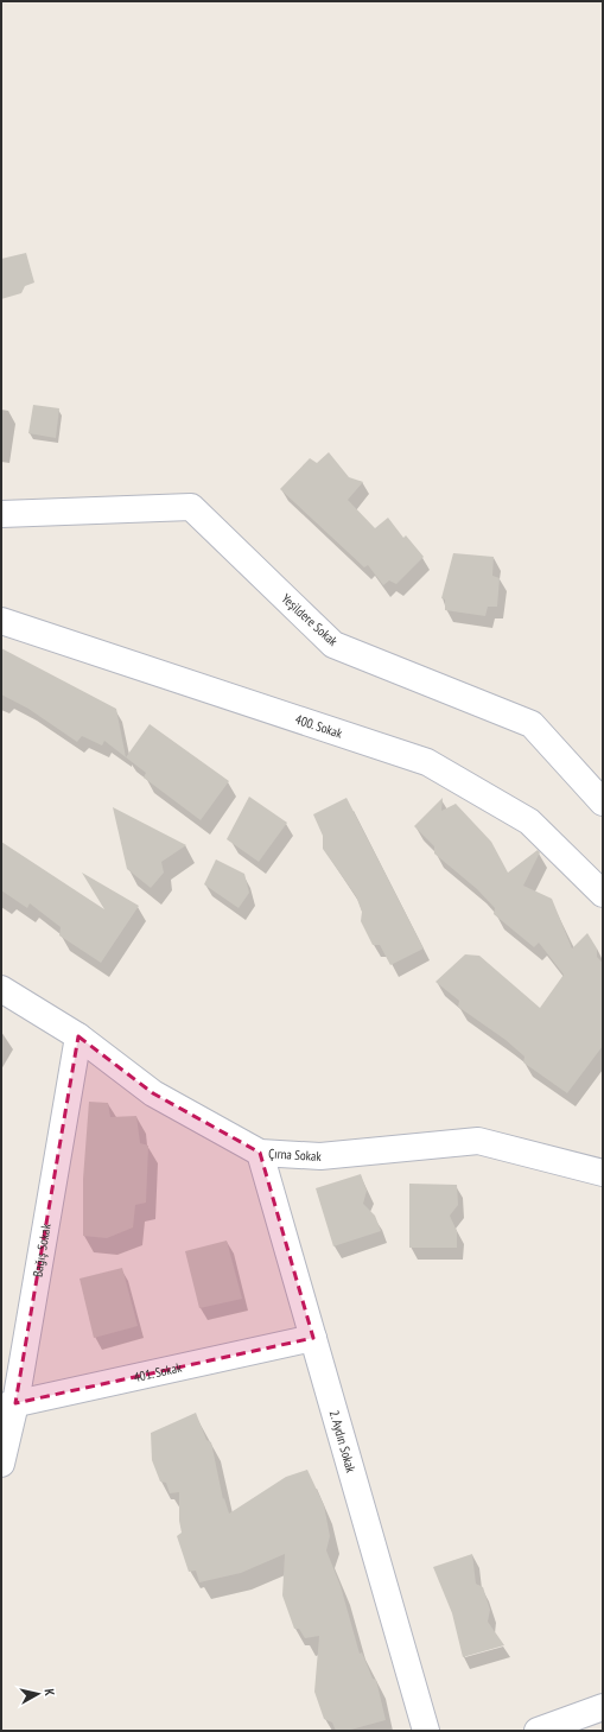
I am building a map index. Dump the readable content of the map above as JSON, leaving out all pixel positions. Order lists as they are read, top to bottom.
{
  "streets": {
    "street": [
      "Yeşildere Sokak",
      "400. Sokak",
      "Çırna Sokak",
      "Bağış Sokak",
      "401. Sokak",
      "2. Aydın Sokak"
    ]
  },
  "crossings": [
    ["Çırna Sokak", "Bağış Sokak"],
    ["Çırna Sokak", "2. Aydın Sokak"],
    ["Bağış Sokak", "401. Sokak"],
    ["401. Sokak", "2. Aydın Sokak"]
  ],
  "north": "right"
}
